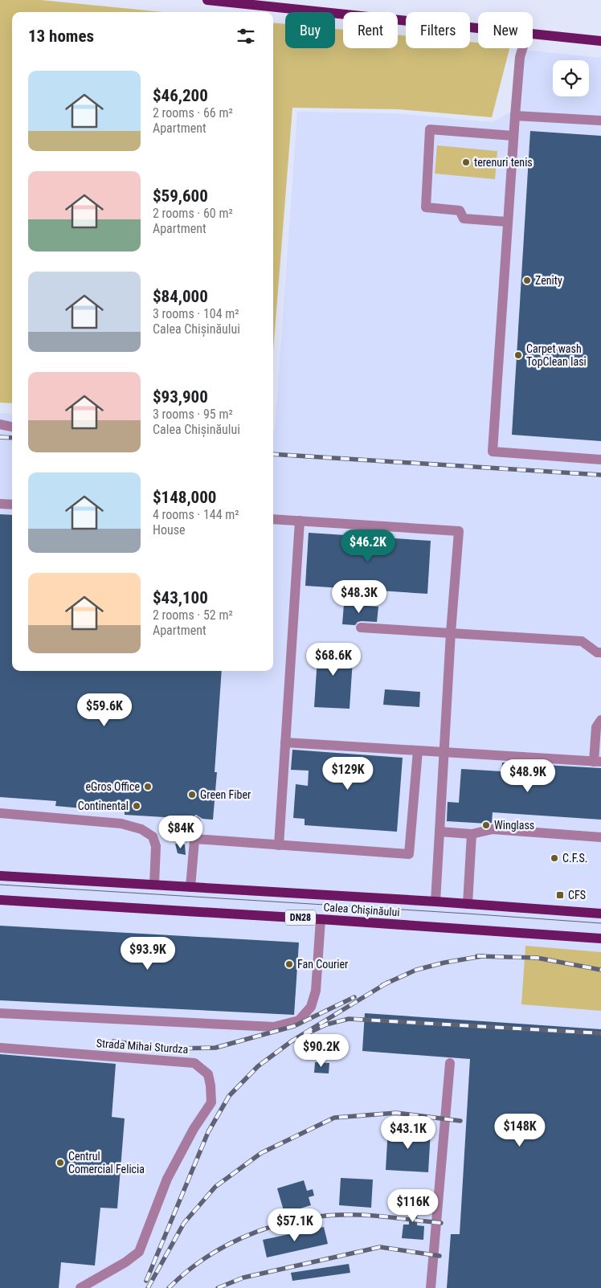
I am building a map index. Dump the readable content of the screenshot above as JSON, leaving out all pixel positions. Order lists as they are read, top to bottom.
{
  "streets": {
    "main road": ["Calea Chișinăului", "DN28"],
    "lane": ["Strada Mihai Sturdza"]
  },
  "places": {
    "other": [
      "terenuri tenis",
      "Zenity",
      "Carpet wash TopClean Iasi",
      "eGros Office",
      "Green Fiber",
      "Continental",
      "Winglass",
      "C.F.S.",
      "Fan Courier",
      "Centrul Comercial Felicia"
    ],
    "transit": ["CFS"]
  },
  "page": {
    "chip": [
      "Buy",
      "Rent",
      "Filters",
      "New"
    ],
    "heading": "13 homes",
    "list": [
      {
        "name": "$46,200",
        "note": "2 rooms · 66 m² · Apartment"
      },
      {
        "name": "$59,600",
        "note": "2 rooms · 60 m² · Apartment"
      },
      {
        "name": "$84,000",
        "note": "3 rooms · 104 m² · Calea Chișinăului"
      },
      {
        "name": "$93,900",
        "note": "3 rooms · 95 m² · Calea Chișinăului"
      },
      {
        "name": "$148,000",
        "note": "4 rooms · 144 m² · House"
      },
      {
        "name": "$43,100",
        "note": "2 rooms · 52 m² · Apartment"
      }
    ],
    "price": [
      "$46.2K",
      "$48.3K",
      "$68.6K",
      "$59.6K",
      "$129K",
      "$48.9K",
      "$84K",
      "$93.9K",
      "$90.2K",
      "$148K",
      "$43.1K",
      "$116K",
      "$57.1K"
    ]
  }
}
